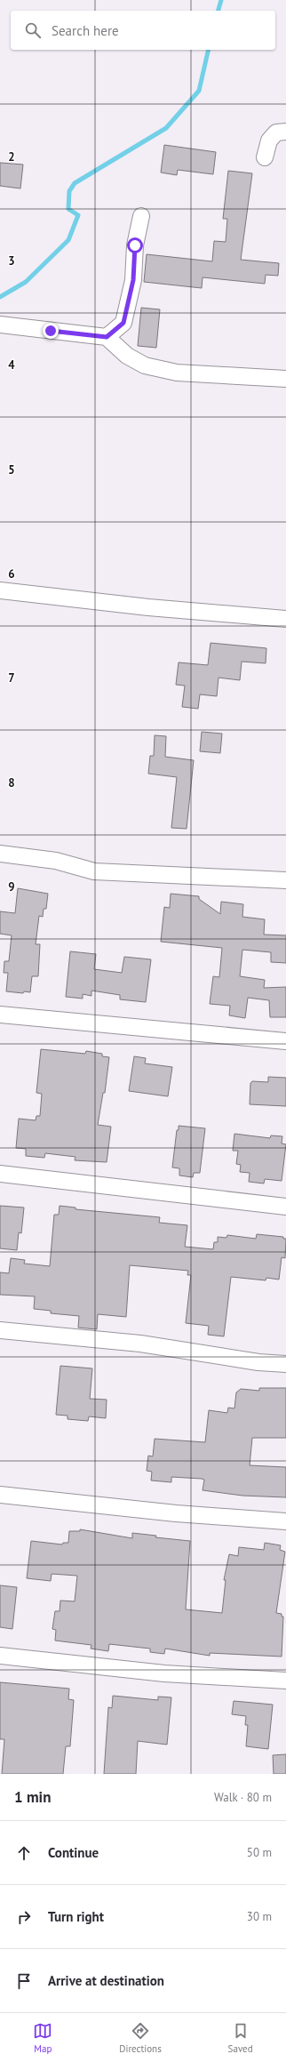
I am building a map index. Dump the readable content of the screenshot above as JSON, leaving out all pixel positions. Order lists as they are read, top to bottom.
{
  "page": {
    "search": "Search here",
    "heading": ["1 min", "Walk · 80 m"],
    "list": [
      ["Continue", "50 m"],
      ["Turn right", "30 m"],
      "Arrive at destination"
    ],
    "nav": ["Map", "Directions", "Saved"]
  },
  "grid": {
    "rows": [
      "2",
      "3",
      "4",
      "5",
      "6",
      "7",
      "8",
      "9"
    ]
  }
}
